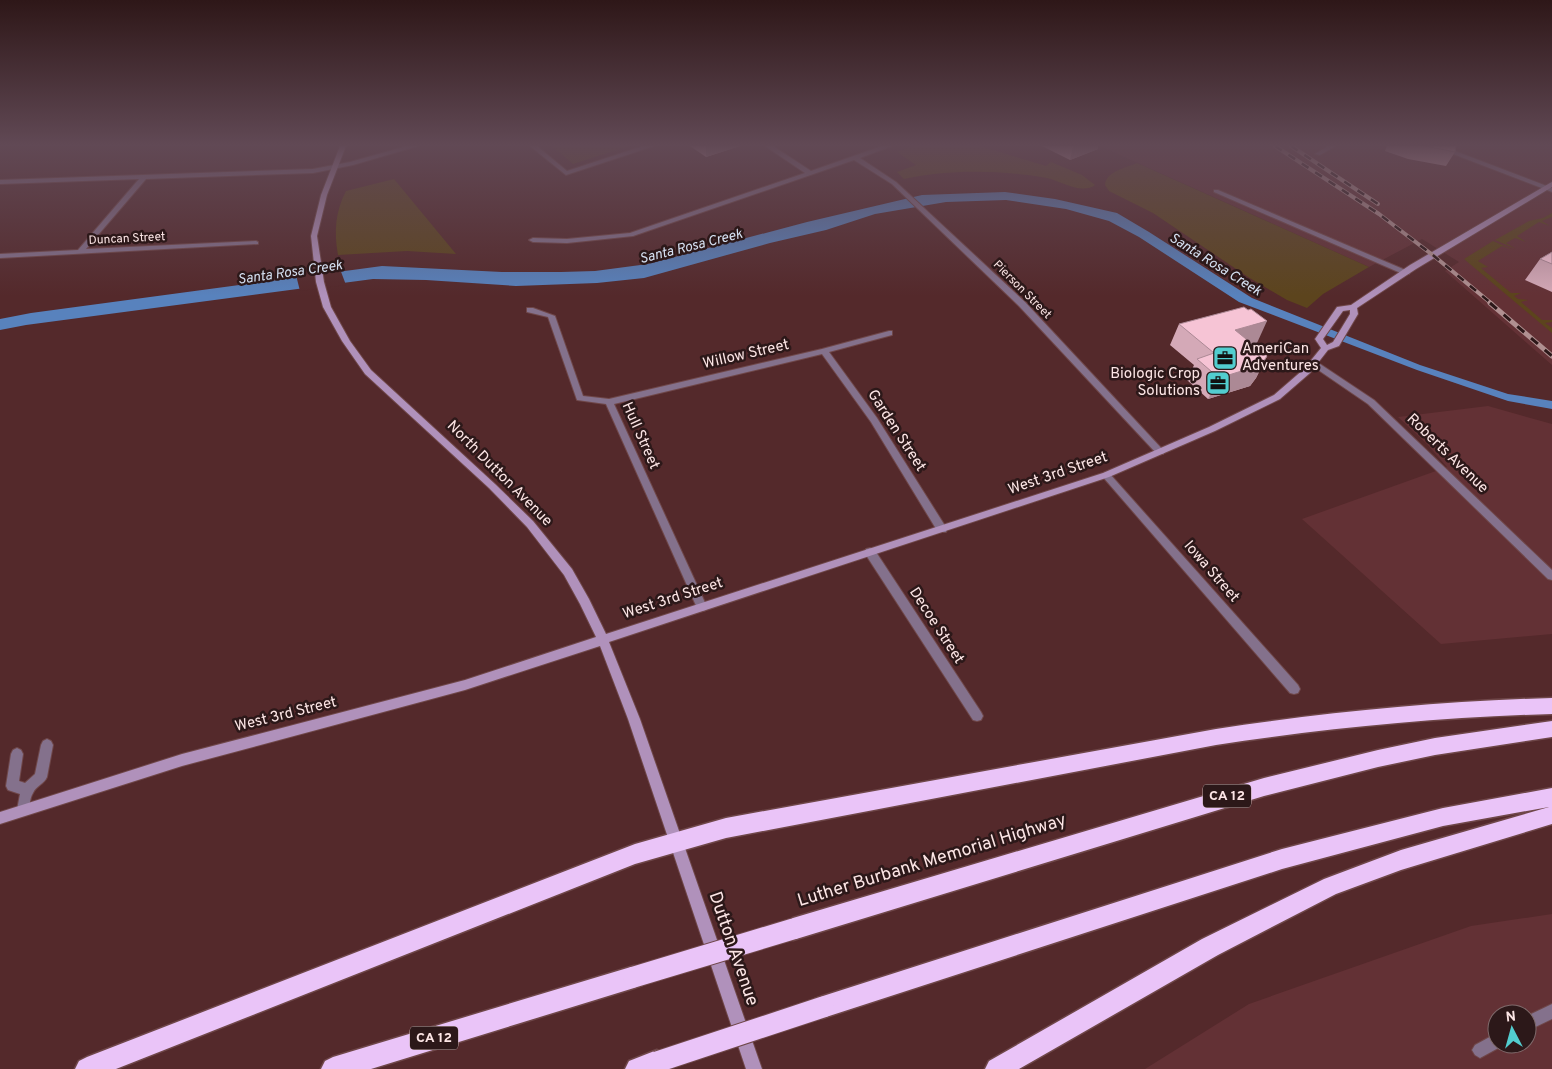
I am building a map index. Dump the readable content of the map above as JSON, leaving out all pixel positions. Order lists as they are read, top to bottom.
{
  "streets": {
    "highway": ["CA 12", "Luther Burbank Memorial Highway"],
    "main road": ["North Dutton Avenue", "West 3rd Street", "Dutton Avenue"],
    "street": [
      "Duncan Street",
      "Pierson Street",
      "Willow Street",
      "Garden Street",
      "Hull Street",
      "Roberts Avenue",
      "Iowa Street",
      "Decoe Street"
    ]
  },
  "crossings": [
    ["Pierson Street", "West 3rd Street"],
    ["Willow Street", "Garden Street"],
    ["Willow Street", "Hull Street"],
    ["Garden Street", "West 3rd Street"],
    ["Hull Street", "West 3rd Street"],
    ["Roberts Avenue", "West 3rd Street"],
    ["North Dutton Avenue", "West 3rd Street"],
    ["North Dutton Avenue", "Dutton Avenue"],
    ["West 3rd Street", "Iowa Street"],
    ["West 3rd Street", "Decoe Street"]
  ],
  "water": ["Santa Rosa Creek"],
  "places": {
    "office": ["AmeriCan Adventures", "Biologic Crop Solutions"]
  },
  "north": "top"
}
